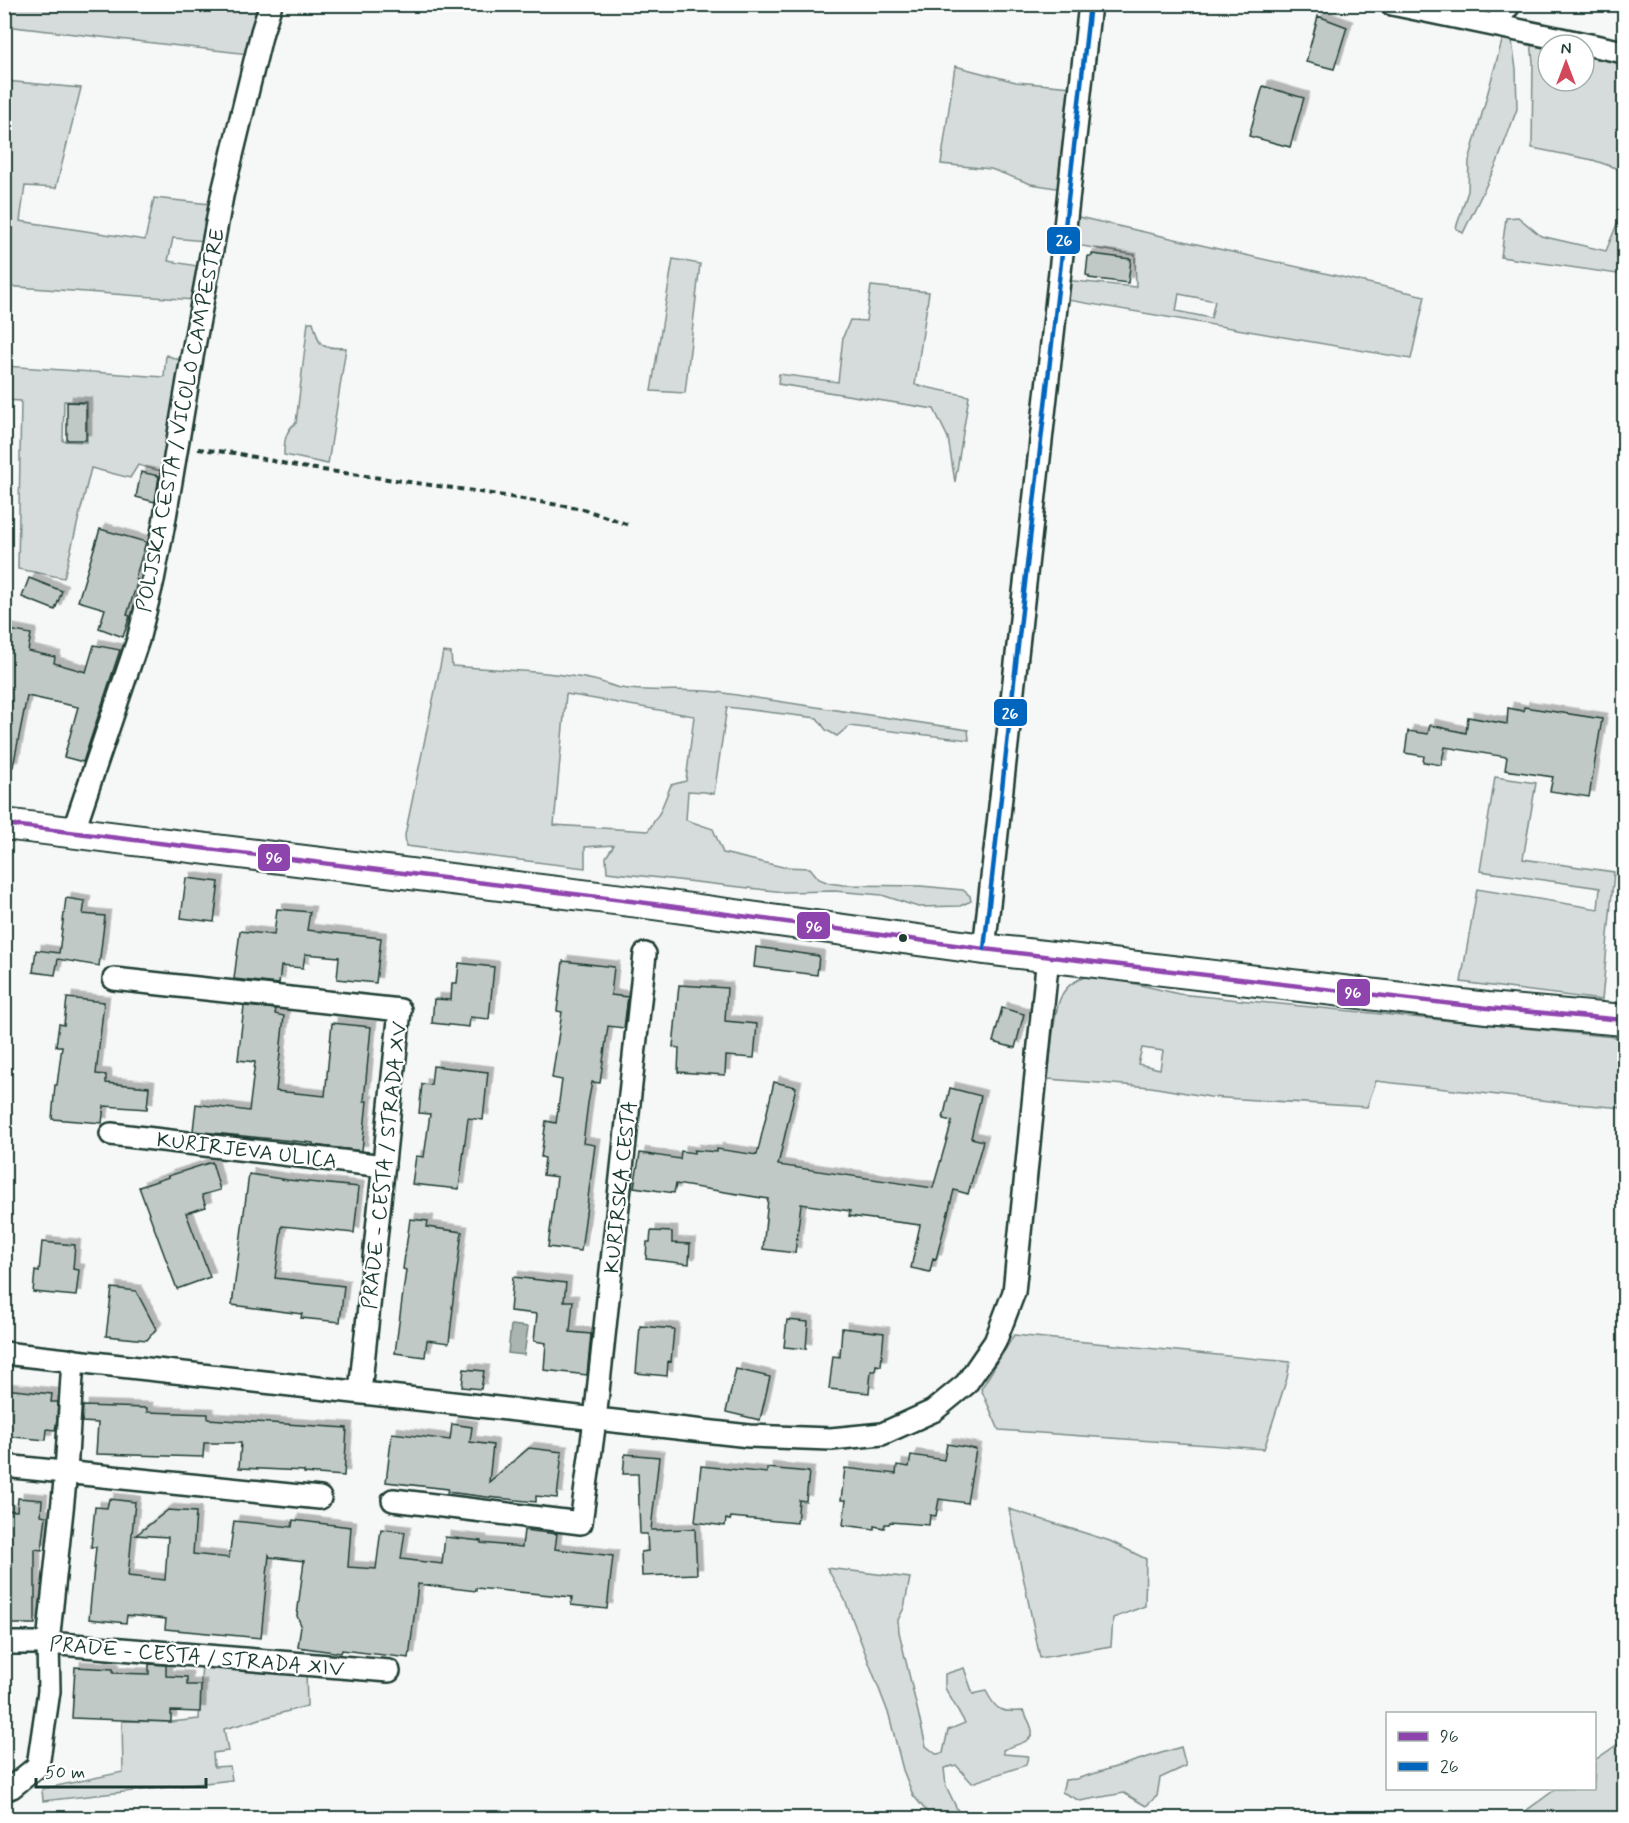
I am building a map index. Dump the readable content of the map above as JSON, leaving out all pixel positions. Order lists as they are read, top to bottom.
{
  "streets": {
    "street": [
      "POLJSKA CESTA / VICOLO CAMPESTRE",
      "KURIRJEVA ULICA",
      "PRADE - CESTA / STRADA XV",
      "KURIRSKA CESTA",
      "PRADE - CESTA / STRADA XIV"
    ]
  },
  "crossings": [
    ["KURIRJEVA ULICA", "PRADE - CESTA / STRADA XV"]
  ],
  "lines": ["transit line 26", "transit line 96"],
  "legend": ["96", "26"],
  "scale_bar": "50 m",
  "north": "top"
}
